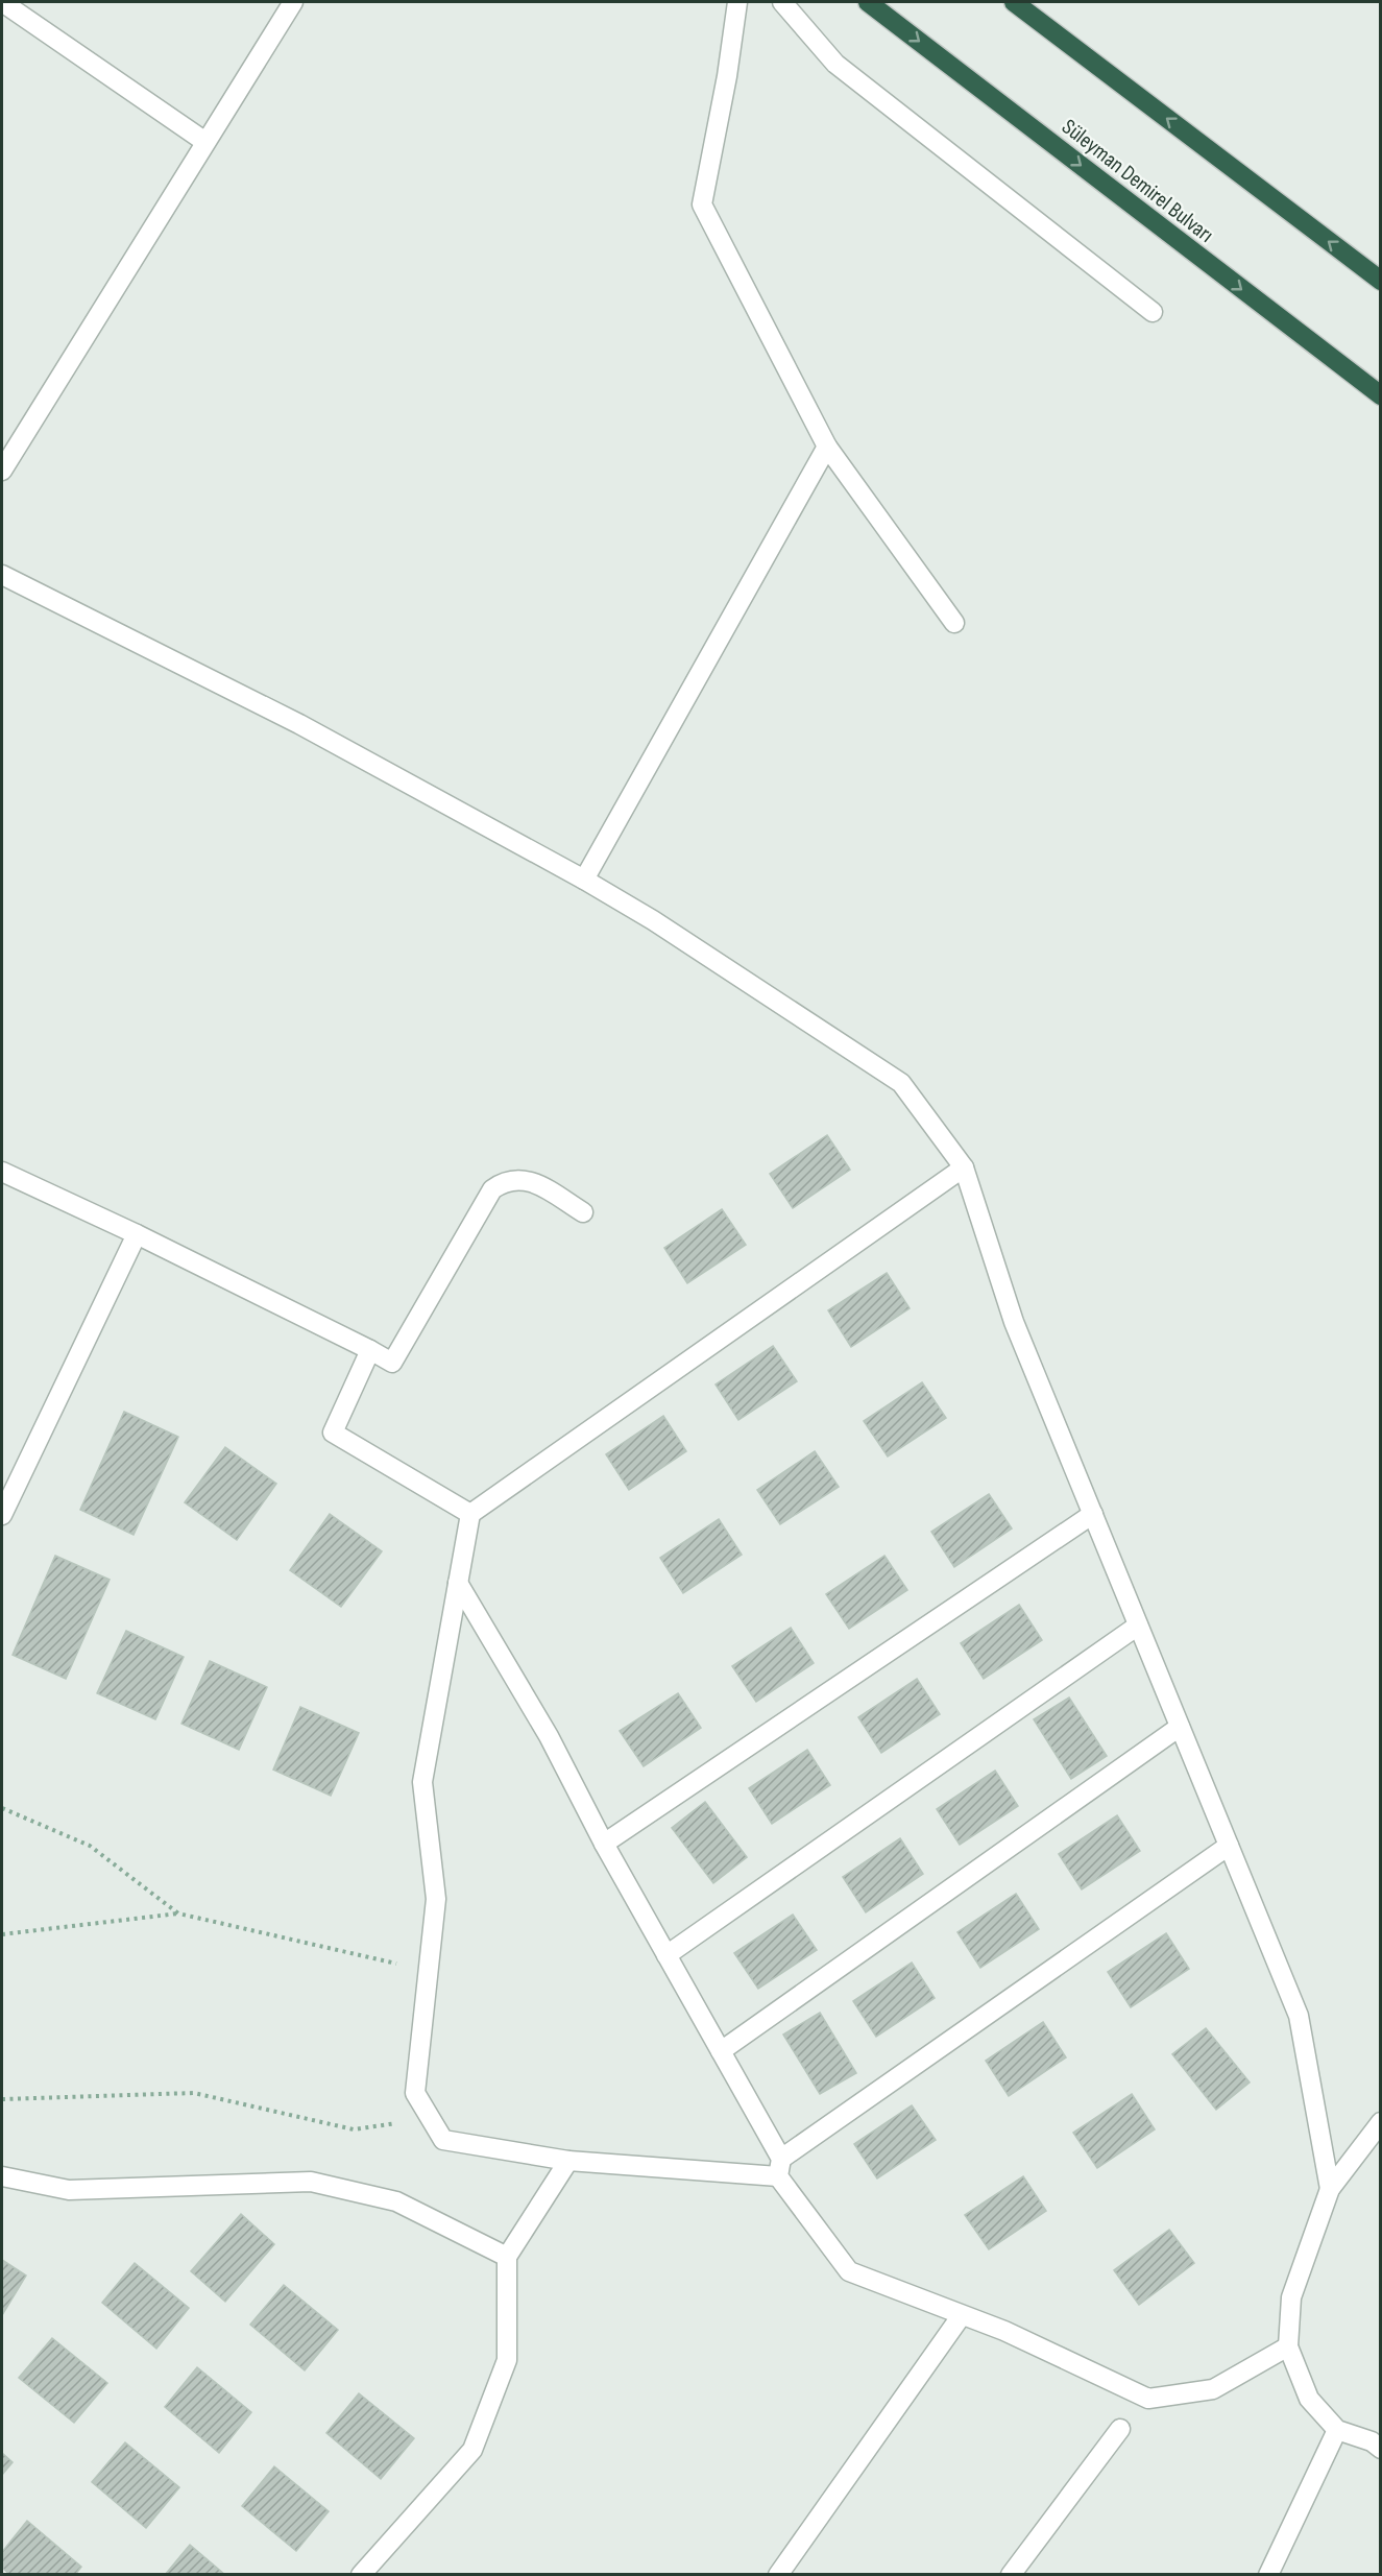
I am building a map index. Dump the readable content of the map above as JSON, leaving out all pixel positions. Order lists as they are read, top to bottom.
{
  "streets": {
    "highway": ["Süleyman Demirel Bulvarı"]
  }
}
